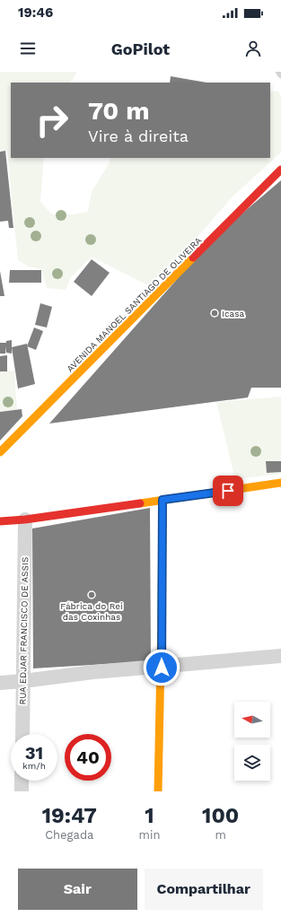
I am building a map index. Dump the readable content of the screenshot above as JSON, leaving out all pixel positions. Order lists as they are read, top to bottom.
{
  "streets": {
    "street": ["AVENIDA MANOEL SANTIAGO DE OLIVEIRA", "RUA EDJAR FRANCISCO DE ASSIS"]
  },
  "places": ["Icasa", "Fábrica do Rei das Coxinhas"],
  "north": "left",
  "page": {
    "status": "19:46",
    "header": "GoPilot",
    "turn": ["70 m", "Vire à direita"],
    "speed": "31 km/h",
    "limit": "40",
    "eta": [
      "19:47",
      "Chegada",
      "1",
      "min",
      "100",
      "m"
    ],
    "buttons": ["Sair", "Compartilhar"]
  }
}
